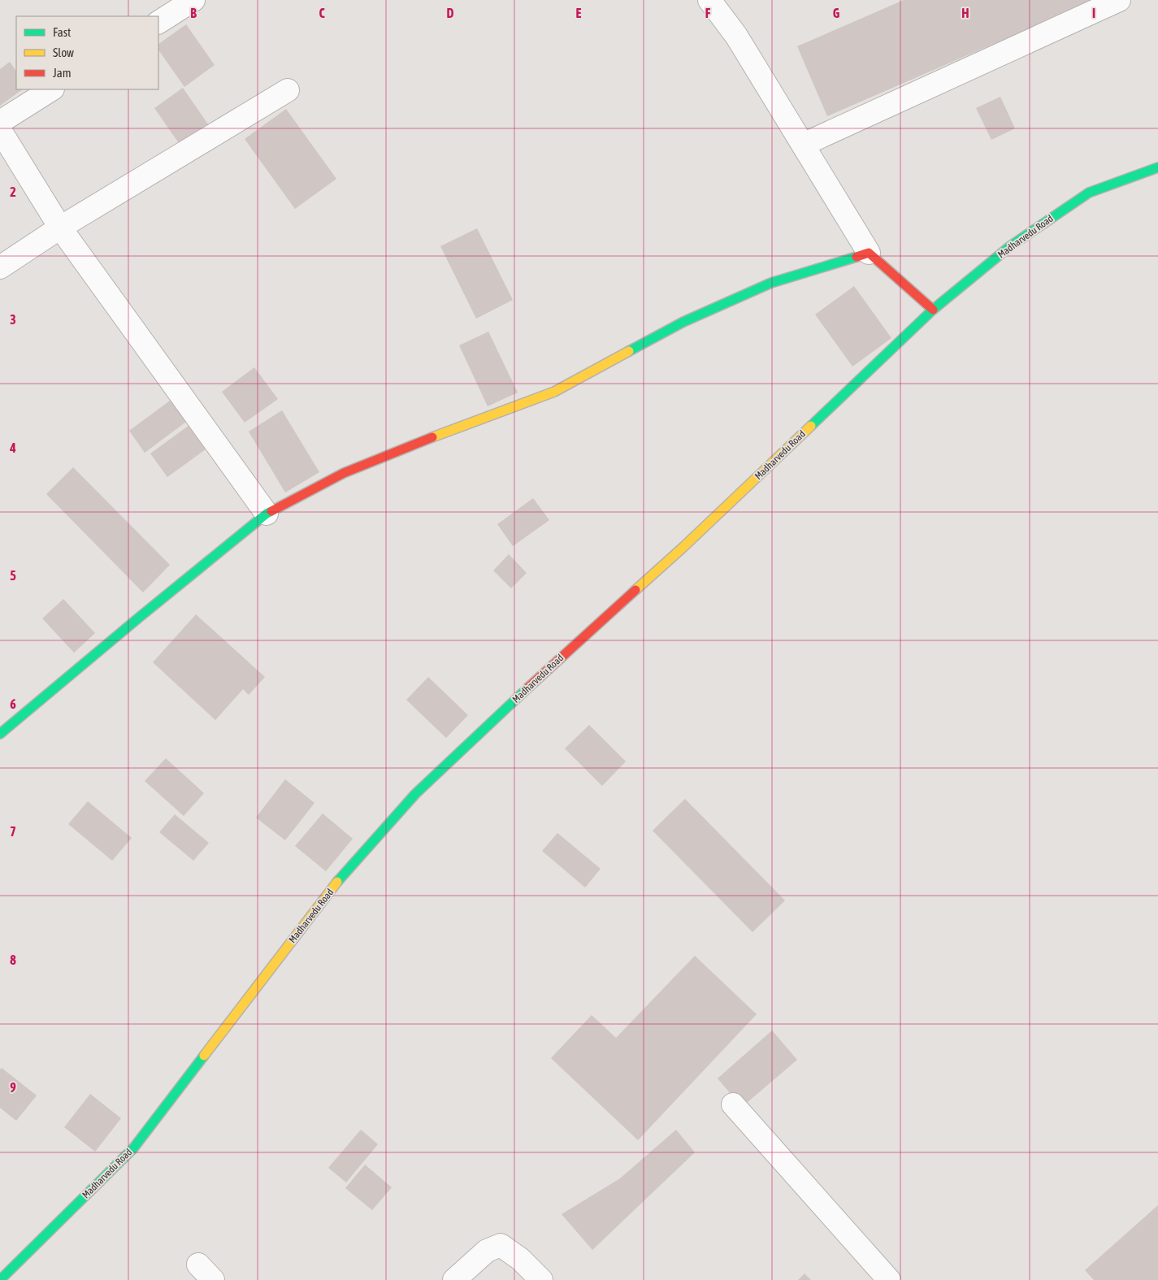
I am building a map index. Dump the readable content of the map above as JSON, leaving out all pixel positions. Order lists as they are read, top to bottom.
{
  "streets": {
    "street": ["Madharvedu Road"]
  },
  "legend": ["Fast", "Slow", "Jam"],
  "grid": {
    "columns": [
      "B",
      "C",
      "D",
      "E",
      "F",
      "G",
      "H",
      "I"
    ],
    "rows": [
      "2",
      "3",
      "4",
      "5",
      "6",
      "7",
      "8",
      "9"
    ]
  }
}
